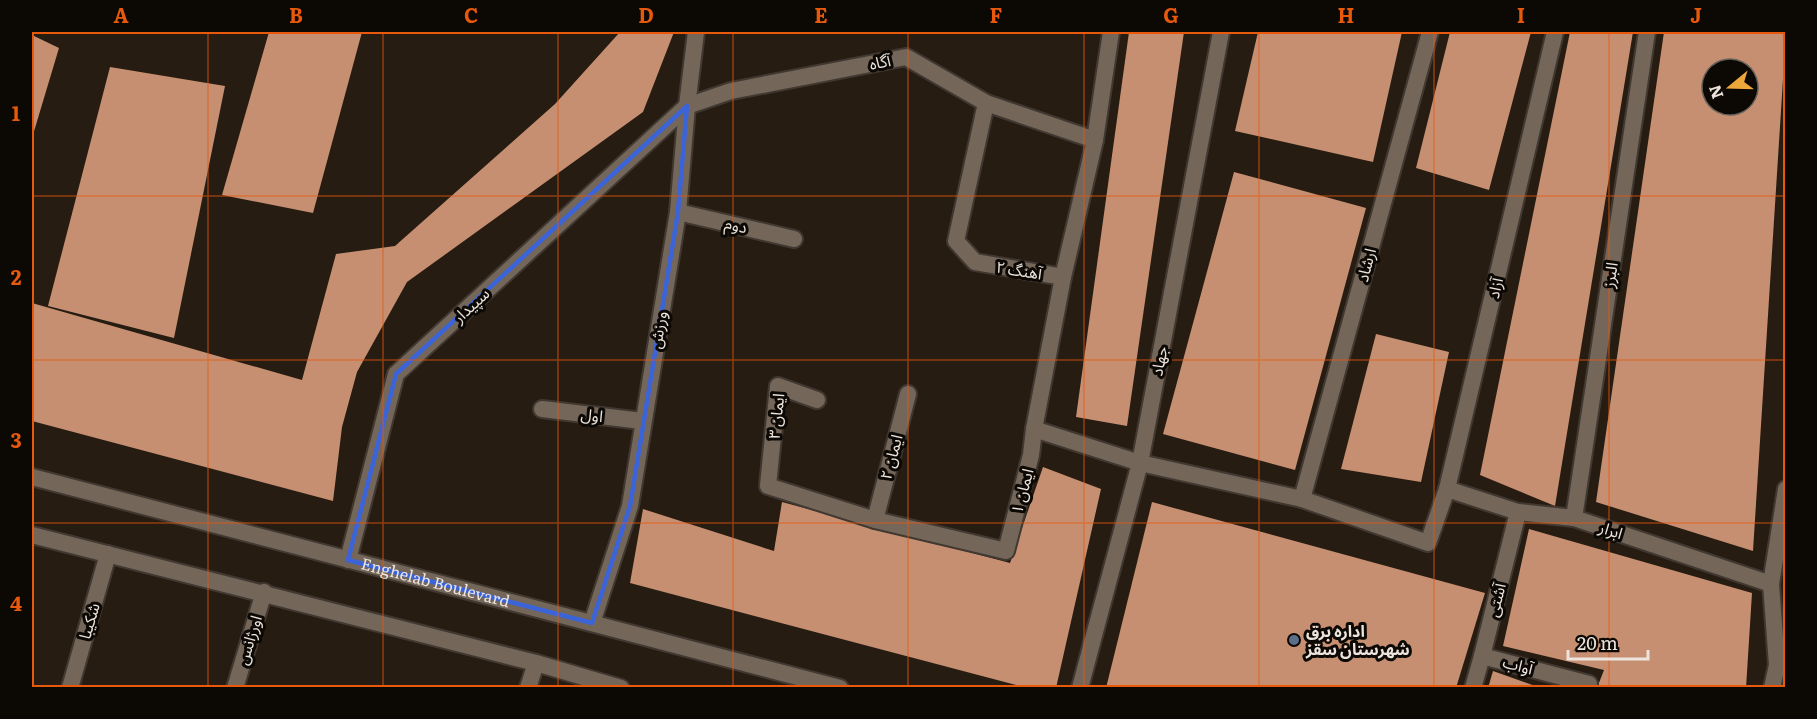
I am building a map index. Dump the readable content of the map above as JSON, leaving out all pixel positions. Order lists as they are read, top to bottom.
{
  "streets": {
    "street": [
      "آگاه",
      "دوم",
      "ارشاد",
      "آهنگ ۲",
      "البرز",
      "آزاد",
      "سپیدار",
      "ورزش",
      "جهاد",
      "اول",
      "ایمان ۳",
      "ایمان ۲",
      "ایمان ۱",
      "ابرار",
      "Enghelab Boulevard",
      "آشتی",
      "شکیبا",
      "اورژانس",
      "آواب"
    ]
  },
  "crossings": [
    ["آگاه", "آهنگ ۲"],
    ["آگاه", "سپیدار"],
    ["آگاه", "ورزش"],
    ["آگاه", "ایمان ۱"],
    ["دوم", "ورزش"],
    ["ارشاد", "آزاد"],
    ["آهنگ ۲", "ایمان ۱"],
    ["البرز", "ابرار"],
    ["آزاد", "ابرار"],
    ["سپیدار", "ورزش"],
    ["سپیدار", "Enghelab Boulevard"],
    ["ورزش", "اول"],
    ["ورزش", "Enghelab Boulevard"],
    ["ایمان ۳", "ایمان ۲"],
    ["ایمان ۳", "ایمان ۱"],
    ["ایمان ۲", "ایمان ۱"],
    ["ابرار", "آشتی"],
    ["آشتی", "آواب"]
  ],
  "places": ["اداره برق شهرستان سقز"],
  "scale_bar": "20 m",
  "north": "left",
  "grid": {
    "columns": [
      "A",
      "B",
      "C",
      "D",
      "E",
      "F",
      "G",
      "H",
      "I",
      "J"
    ],
    "rows": [
      "1",
      "2",
      "3",
      "4"
    ]
  }
}
